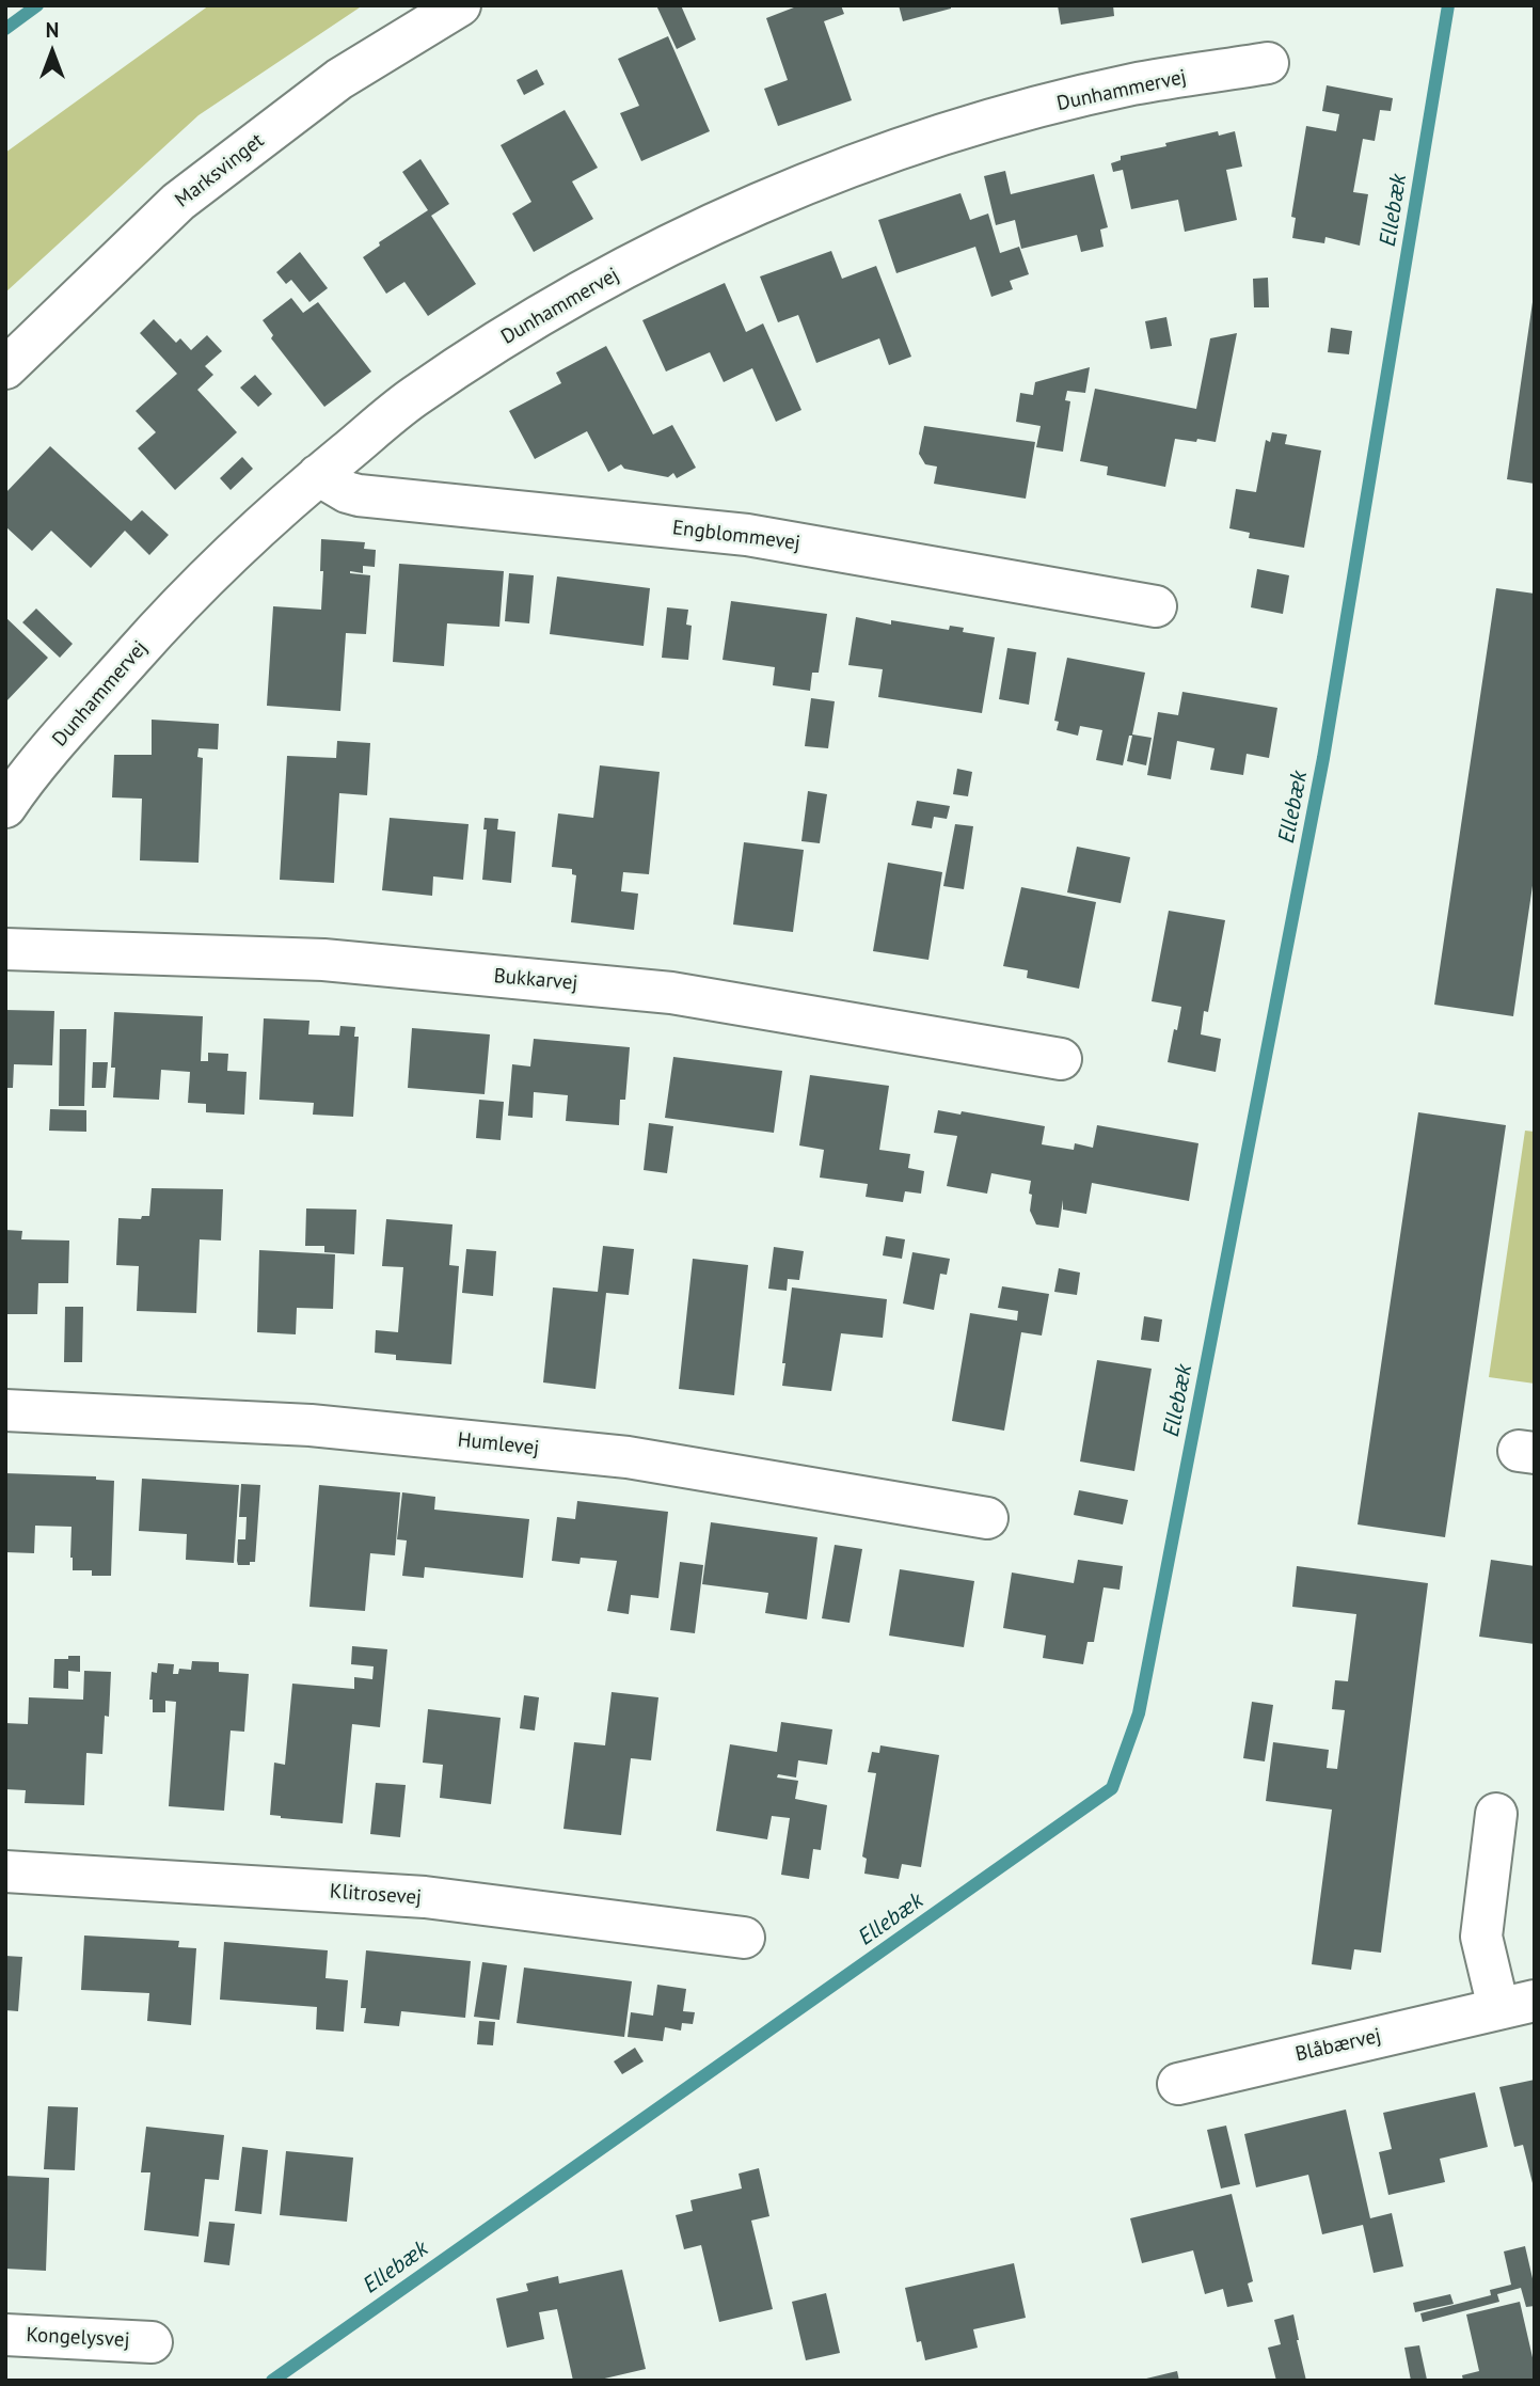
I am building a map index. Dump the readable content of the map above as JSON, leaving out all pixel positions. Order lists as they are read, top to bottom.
{
  "streets": {
    "street": [
      "Dunhammervej",
      "Marksvinget",
      "Engblommevej",
      "Bukkarvej",
      "Humlevej",
      "Klitrosevej",
      "Blåbærvej",
      "Kongelysvej"
    ]
  },
  "crossings": [
    ["Dunhammervej", "Engblommevej"]
  ],
  "water": ["Ellebæk"],
  "north": "top"
}
